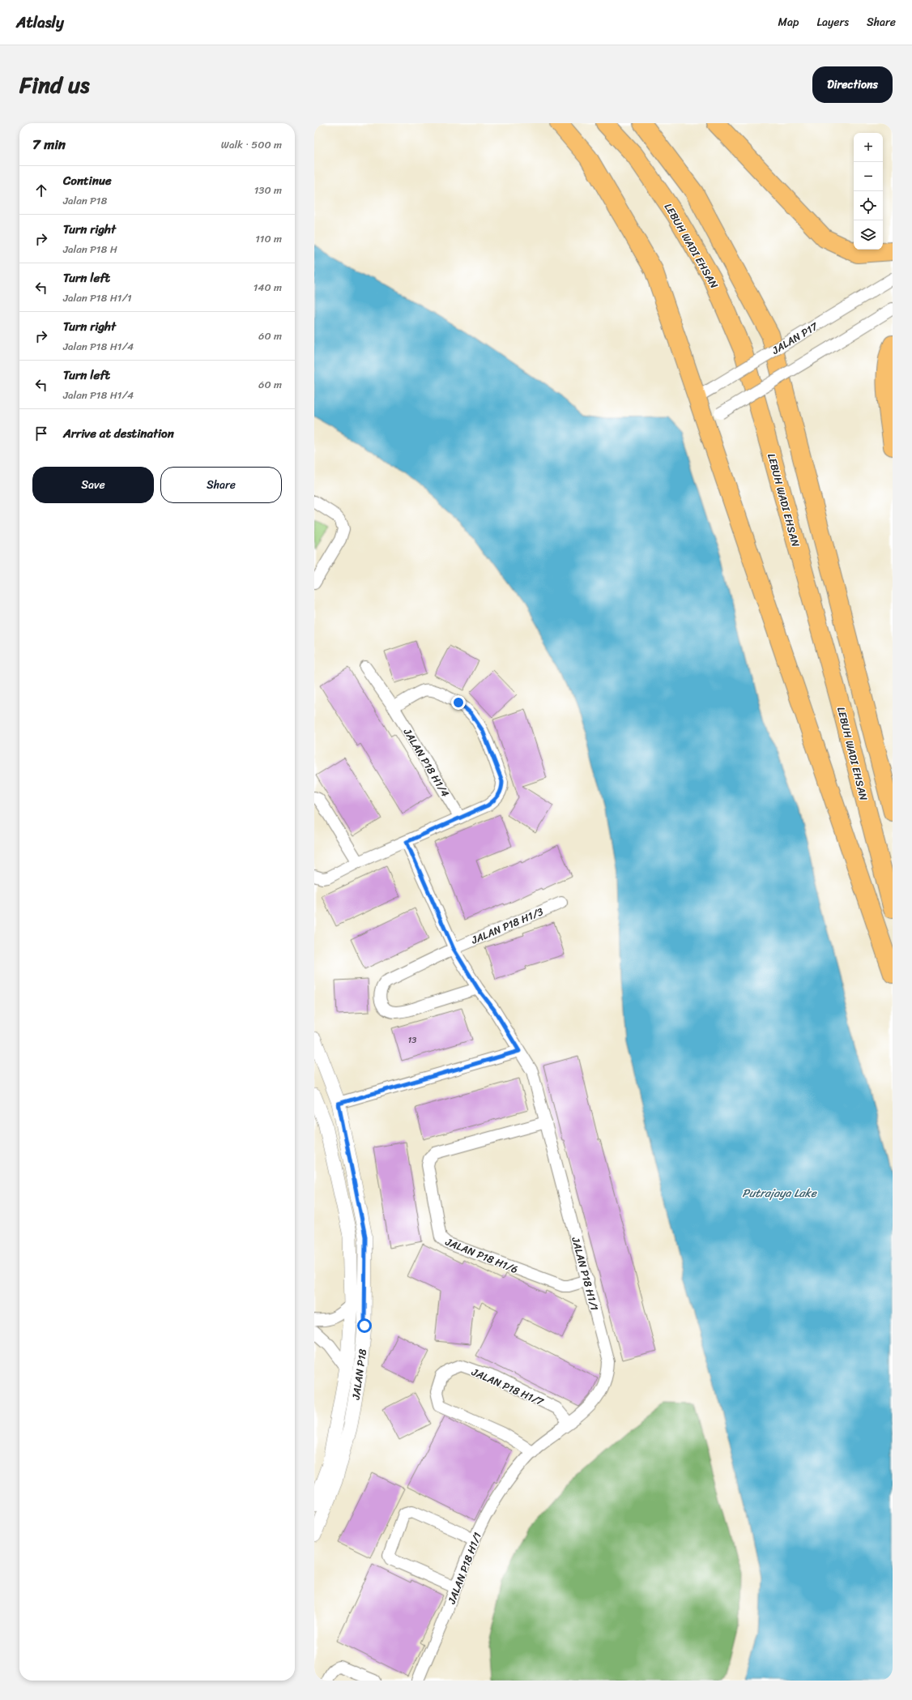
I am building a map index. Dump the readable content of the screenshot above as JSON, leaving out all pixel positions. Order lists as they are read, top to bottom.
{
  "streets": {
    "main road": ["LEBUH WADI EHSAN"],
    "street": [
      "JALAN P17",
      "JALAN P18 H1/4",
      "JALAN P18 H1/3",
      "JALAN P18 H1/6",
      "JALAN P18 H1/1",
      "JALAN P18",
      "JALAN P18 H1/7"
    ]
  },
  "crossings": [
    ["JALAN P18 H1/3", "JALAN P18 H1/1"],
    ["JALAN P18 H1/6", "JALAN P18 H1/1"],
    ["JALAN P18 H1/1", "JALAN P18 H1/7"]
  ],
  "water": ["Putrajaya Lake"],
  "house_numbers": ["13"],
  "page": {
    "header": "Atlasly",
    "nav": ["Map", "Layers", "Share"],
    "title": "Find us",
    "buttons": [
      "Directions",
      ["Save", "Share"]
    ],
    "heading": ["7 min", "Walk · 500 m"],
    "map_buttons": ["+", "−"],
    "list": [
      ["Continue", "Jalan P18", "130 m"],
      ["Turn right", "Jalan P18 H", "110 m"],
      ["Turn left", "Jalan P18 H1/1", "140 m"],
      ["Turn right", "Jalan P18 H1/4", "60 m"],
      ["Turn left", "Jalan P18 H1/4", "60 m"],
      "Arrive at destination"
    ]
  }
}
